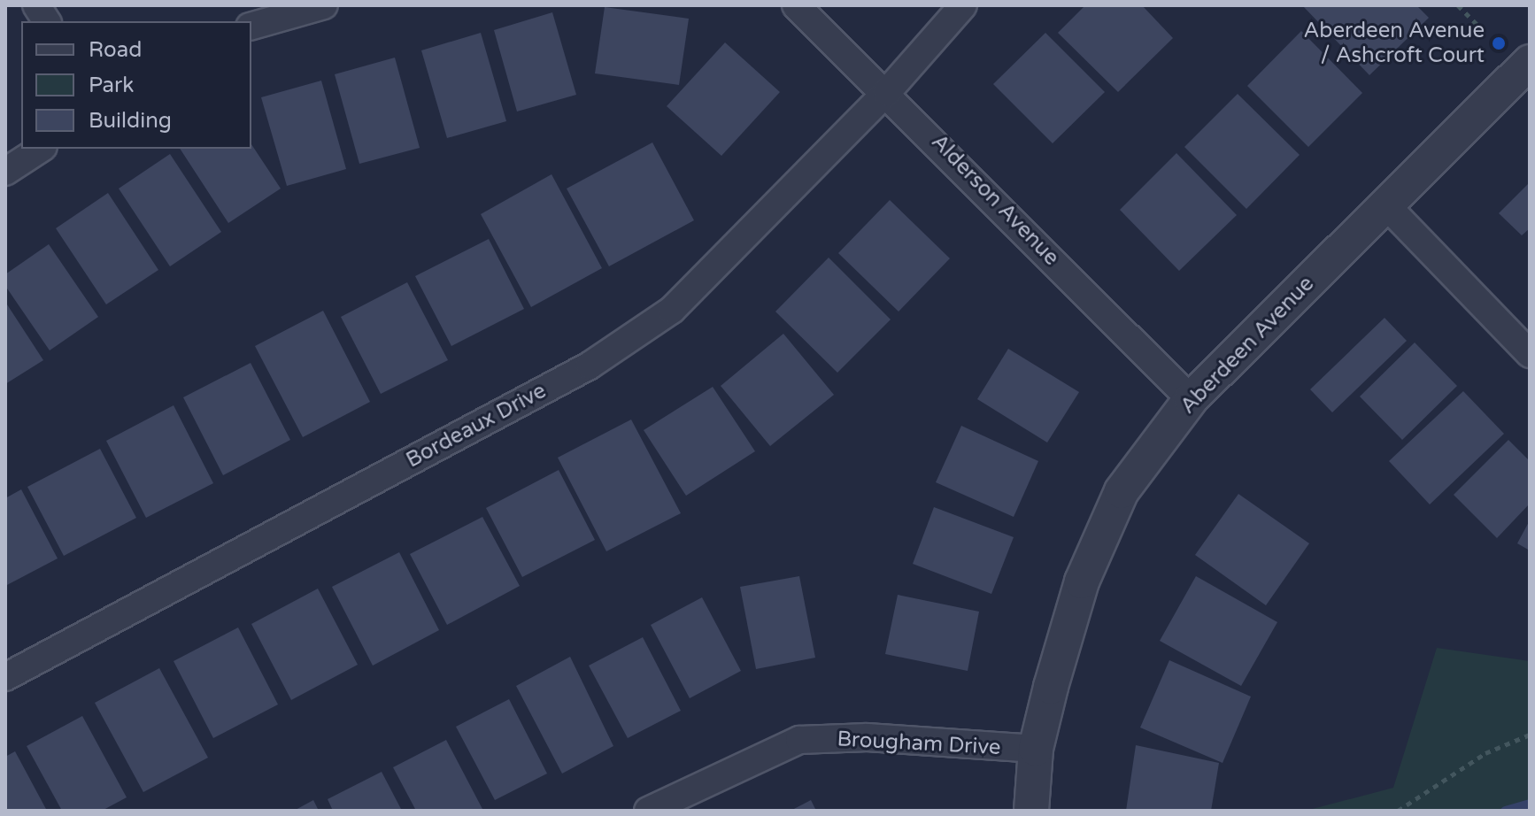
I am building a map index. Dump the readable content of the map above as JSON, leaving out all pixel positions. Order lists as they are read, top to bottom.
{
  "streets": {
    "street": [
      "Alderson Avenue",
      "Aberdeen Avenue",
      "Bordeaux Drive",
      "Brougham Drive"
    ]
  },
  "crossings": [
    ["Alderson Avenue", "Aberdeen Avenue"],
    ["Alderson Avenue", "Bordeaux Drive"],
    ["Aberdeen Avenue", "Brougham Drive"]
  ],
  "places": ["Aberdeen Avenue / Ashcroft Court"],
  "legend": ["Road", "Park", "Building"]
}
